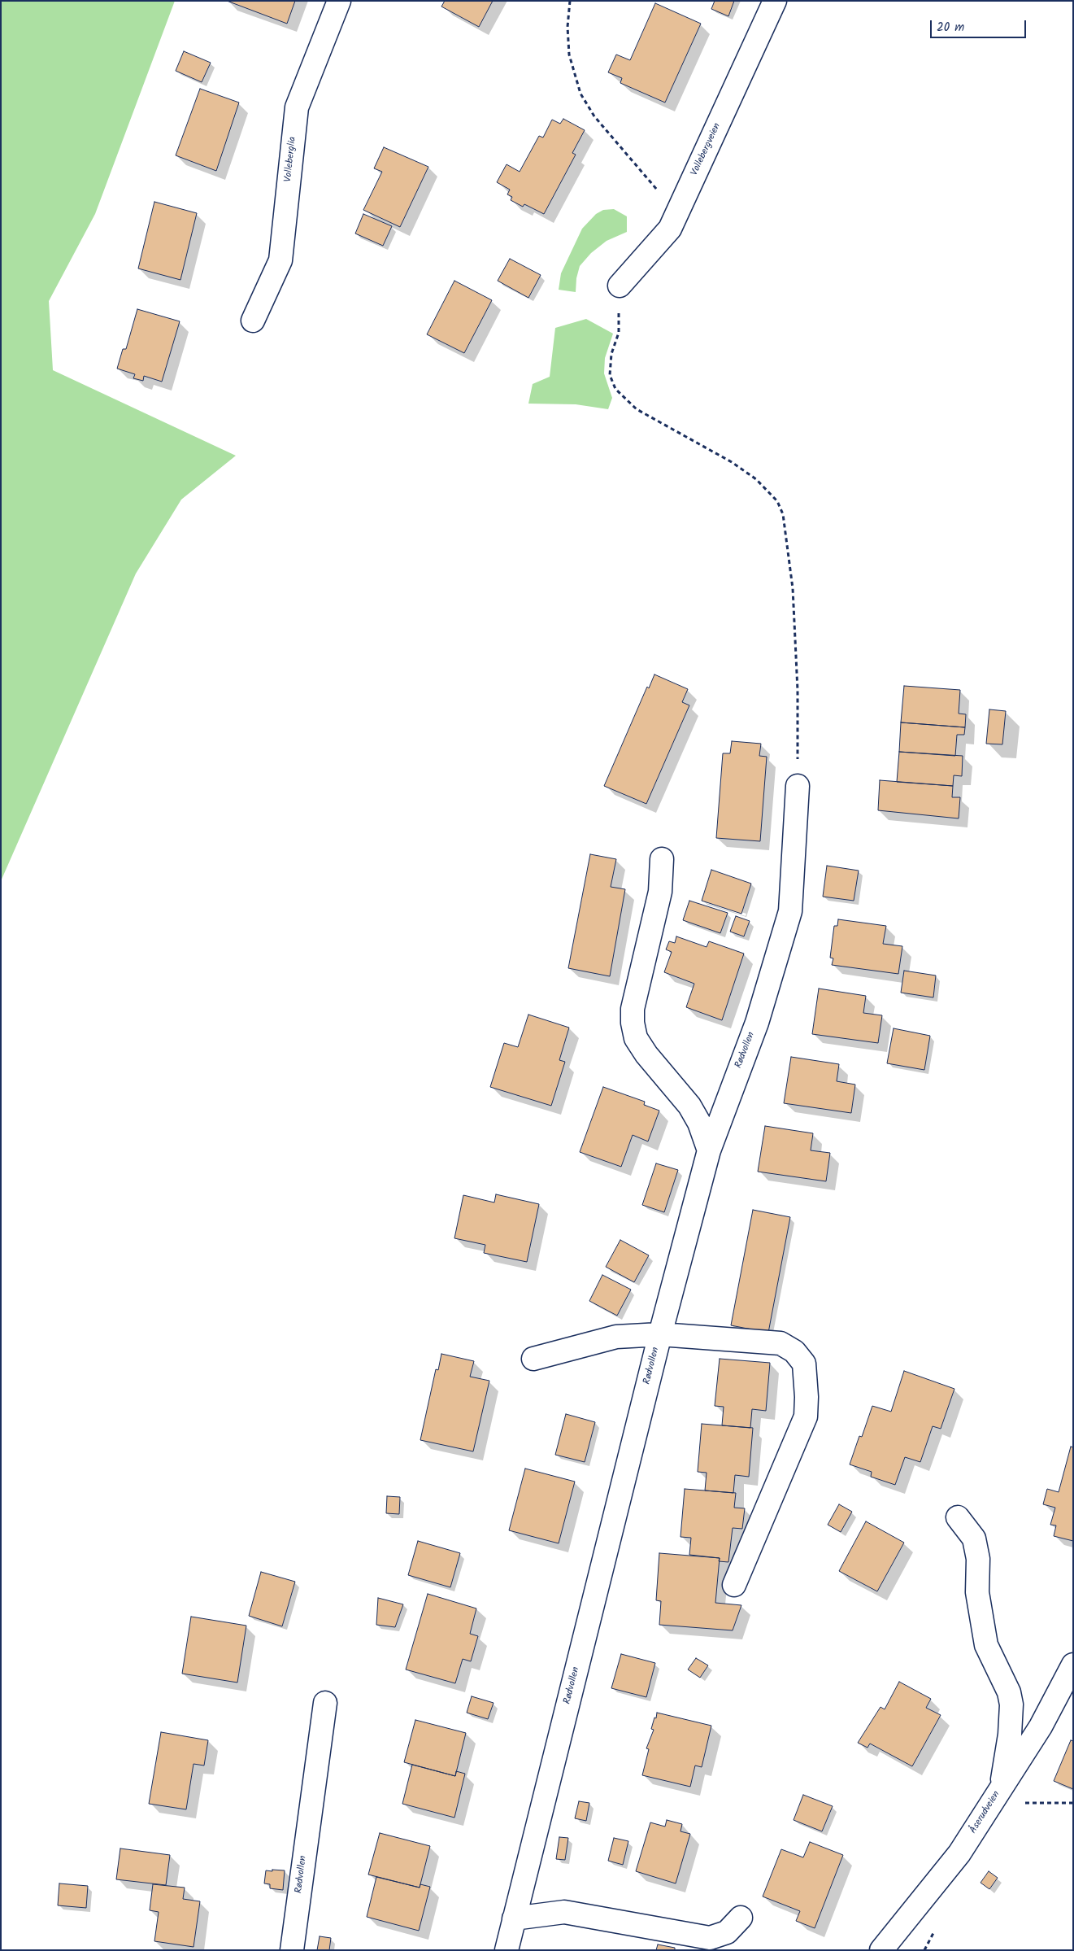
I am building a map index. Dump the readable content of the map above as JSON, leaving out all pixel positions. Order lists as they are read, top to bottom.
{
  "streets": {
    "street": [
      "Vollebergveien",
      "Volleberglia",
      "Rødvollen",
      "Åserudveien"
    ]
  },
  "scale_bar": "20 m"
}
